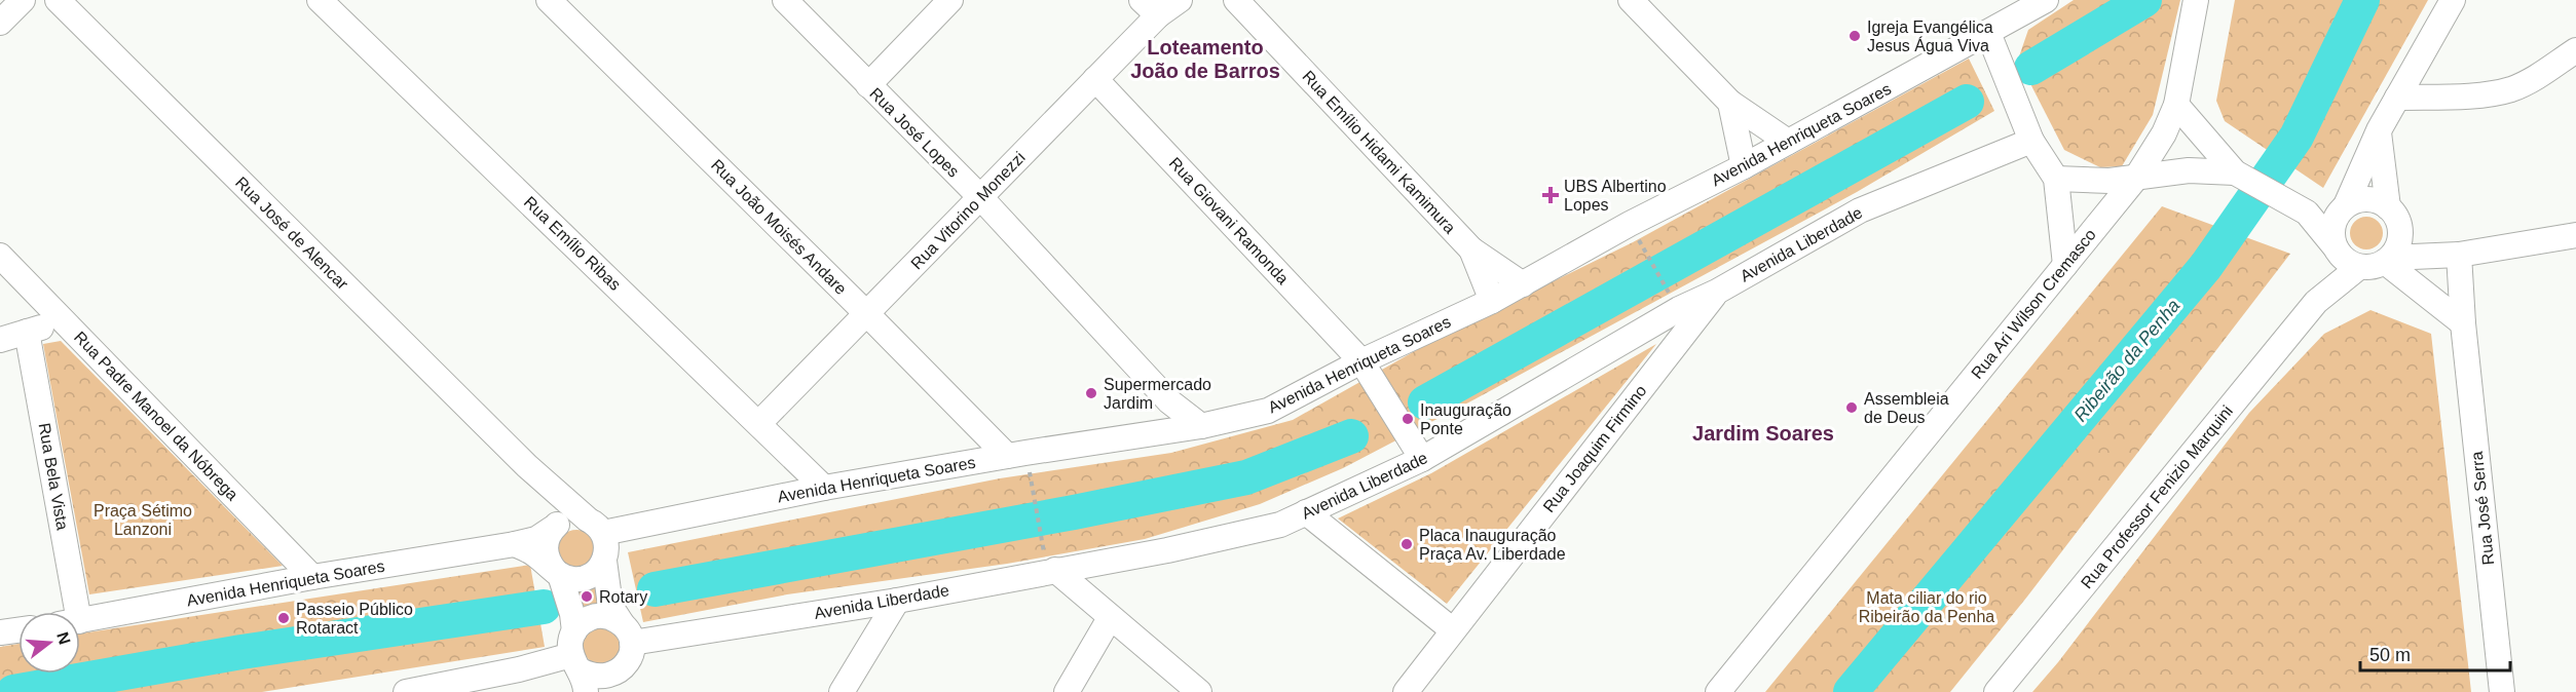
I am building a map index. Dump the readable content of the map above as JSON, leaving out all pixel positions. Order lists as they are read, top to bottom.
{
  "streets": {
    "street": [
      "Rua José Lopes",
      "Avenida Henriqueta Soares",
      "Rua Emílio Hidami Kamimura",
      "Rua Vitorino Monezzi",
      "Rua Giovani Ramonda",
      "Rua João Moisés Andare",
      "Rua José de Alencar",
      "Rua Emílio Ribas",
      "Avenida Liberdade",
      "Rua Ari Wilson Cremasco",
      "Rua Padre Manoel da Nóbrega",
      "Rua Joaquim Firmino",
      "Rua Bela Vista",
      "Rua Professor Fenizio Marquini",
      "Rua José Serra"
    ]
  },
  "crossings": [
    ["Rua José Lopes", "Avenida Henriqueta Soares"],
    ["Rua José Lopes", "Rua Vitorino Monezzi"],
    ["Avenida Henriqueta Soares", "Rua Emílio Hidami Kamimura"],
    ["Avenida Henriqueta Soares", "Rua Giovani Ramonda"],
    ["Avenida Henriqueta Soares", "Rua João Moisés Andare"],
    ["Avenida Henriqueta Soares", "Rua Emílio Ribas"],
    ["Avenida Henriqueta Soares", "Rua Padre Manoel da Nóbrega"],
    ["Rua Vitorino Monezzi", "Rua Giovani Ramonda"],
    ["Rua Vitorino Monezzi", "Rua João Moisés Andare"],
    ["Rua Vitorino Monezzi", "Rua Emílio Ribas"],
    ["Rua Giovani Ramonda", "Avenida Liberdade"],
    ["Avenida Liberdade", "Rua Joaquim Firmino"]
  ],
  "districts": ["Loteamento João de Barros", "Jardim Soares"],
  "water": ["Ribeirão da Penha"],
  "parks": ["Praça Sétimo Lanzoni", "Mata ciliar do rio Ribeirão da Penha"],
  "places": {
    "other": [
      "Igreja Evangélica Jesus Água Viva",
      "Supermercado Jardim",
      "Assembleia de Deus",
      "Inauguração Ponte",
      "Placa Inauguração Praça Av. Liberdade",
      "Rotary",
      "Passeio Público Rotaract"
    ],
    "health": ["UBS Albertino Lopes"]
  },
  "scale_bar": "50 m",
  "north": "right"
}
